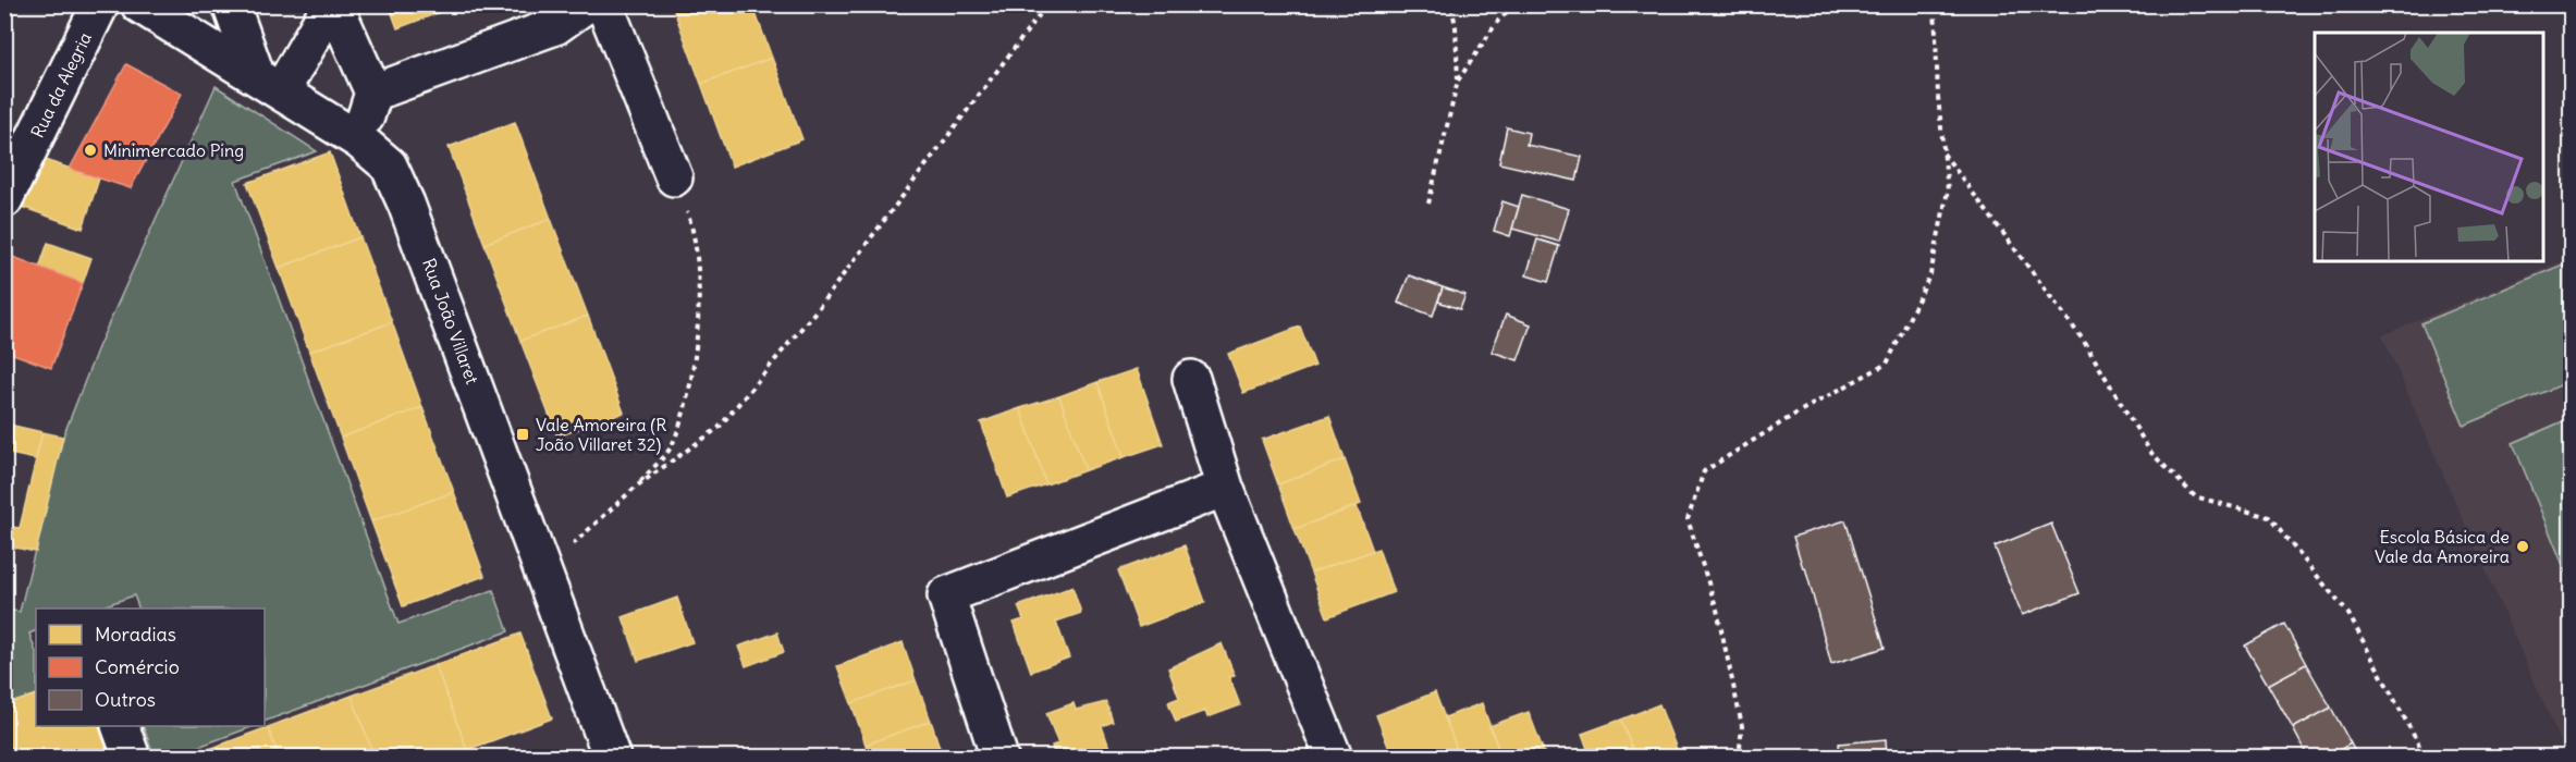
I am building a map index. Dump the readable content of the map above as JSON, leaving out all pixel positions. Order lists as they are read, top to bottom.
{
  "streets": {
    "street": ["Rua da Alegria", "Rua João Villaret"]
  },
  "places": {
    "other": ["Minimercado Ping", "Escola Básica de Vale da Amoreira"],
    "transit": ["Vale Amoreira (R João Villaret 32)"]
  },
  "legend": ["Moradias", "Comércio", "Outros"]
}
